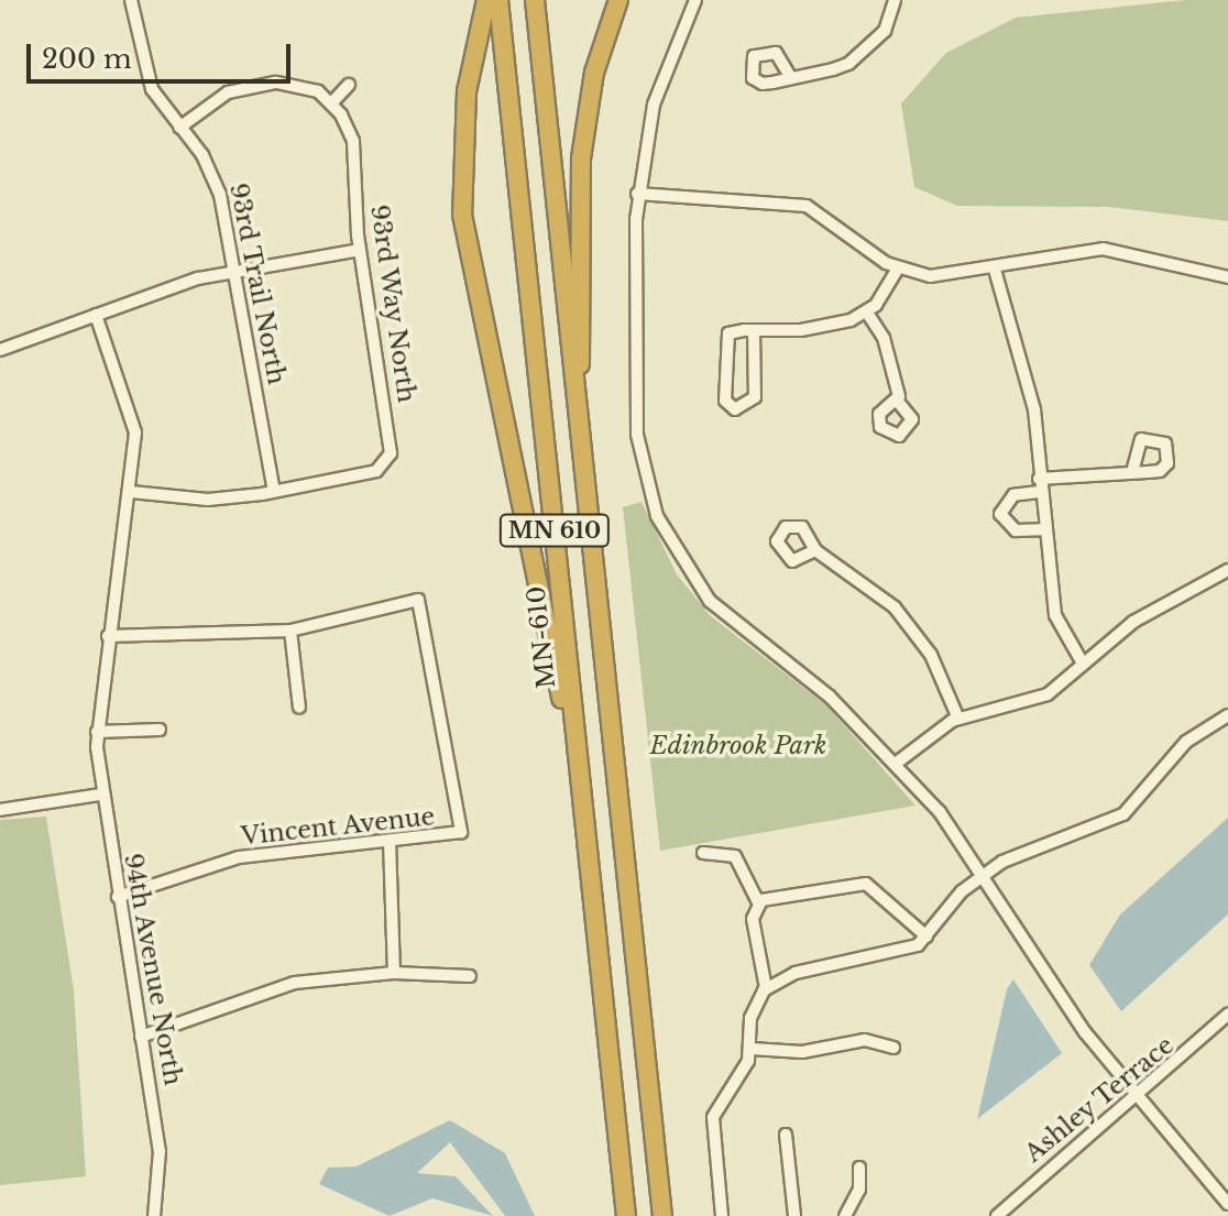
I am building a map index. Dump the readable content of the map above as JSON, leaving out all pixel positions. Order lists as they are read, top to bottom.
{
  "streets": {
    "highway": ["MN 610", "MN-610"],
    "street": [
      "93rd Trail North",
      "93rd Way North",
      "Vincent Avenue",
      "94th Avenue North",
      "Ashley Terrace"
    ]
  },
  "crossings": [
    ["93rd Trail North", "93rd Way North"],
    ["Vincent Avenue", "94th Avenue North"]
  ],
  "parks": ["Edinbrook Park"],
  "scale_bar": "200 m"
}
